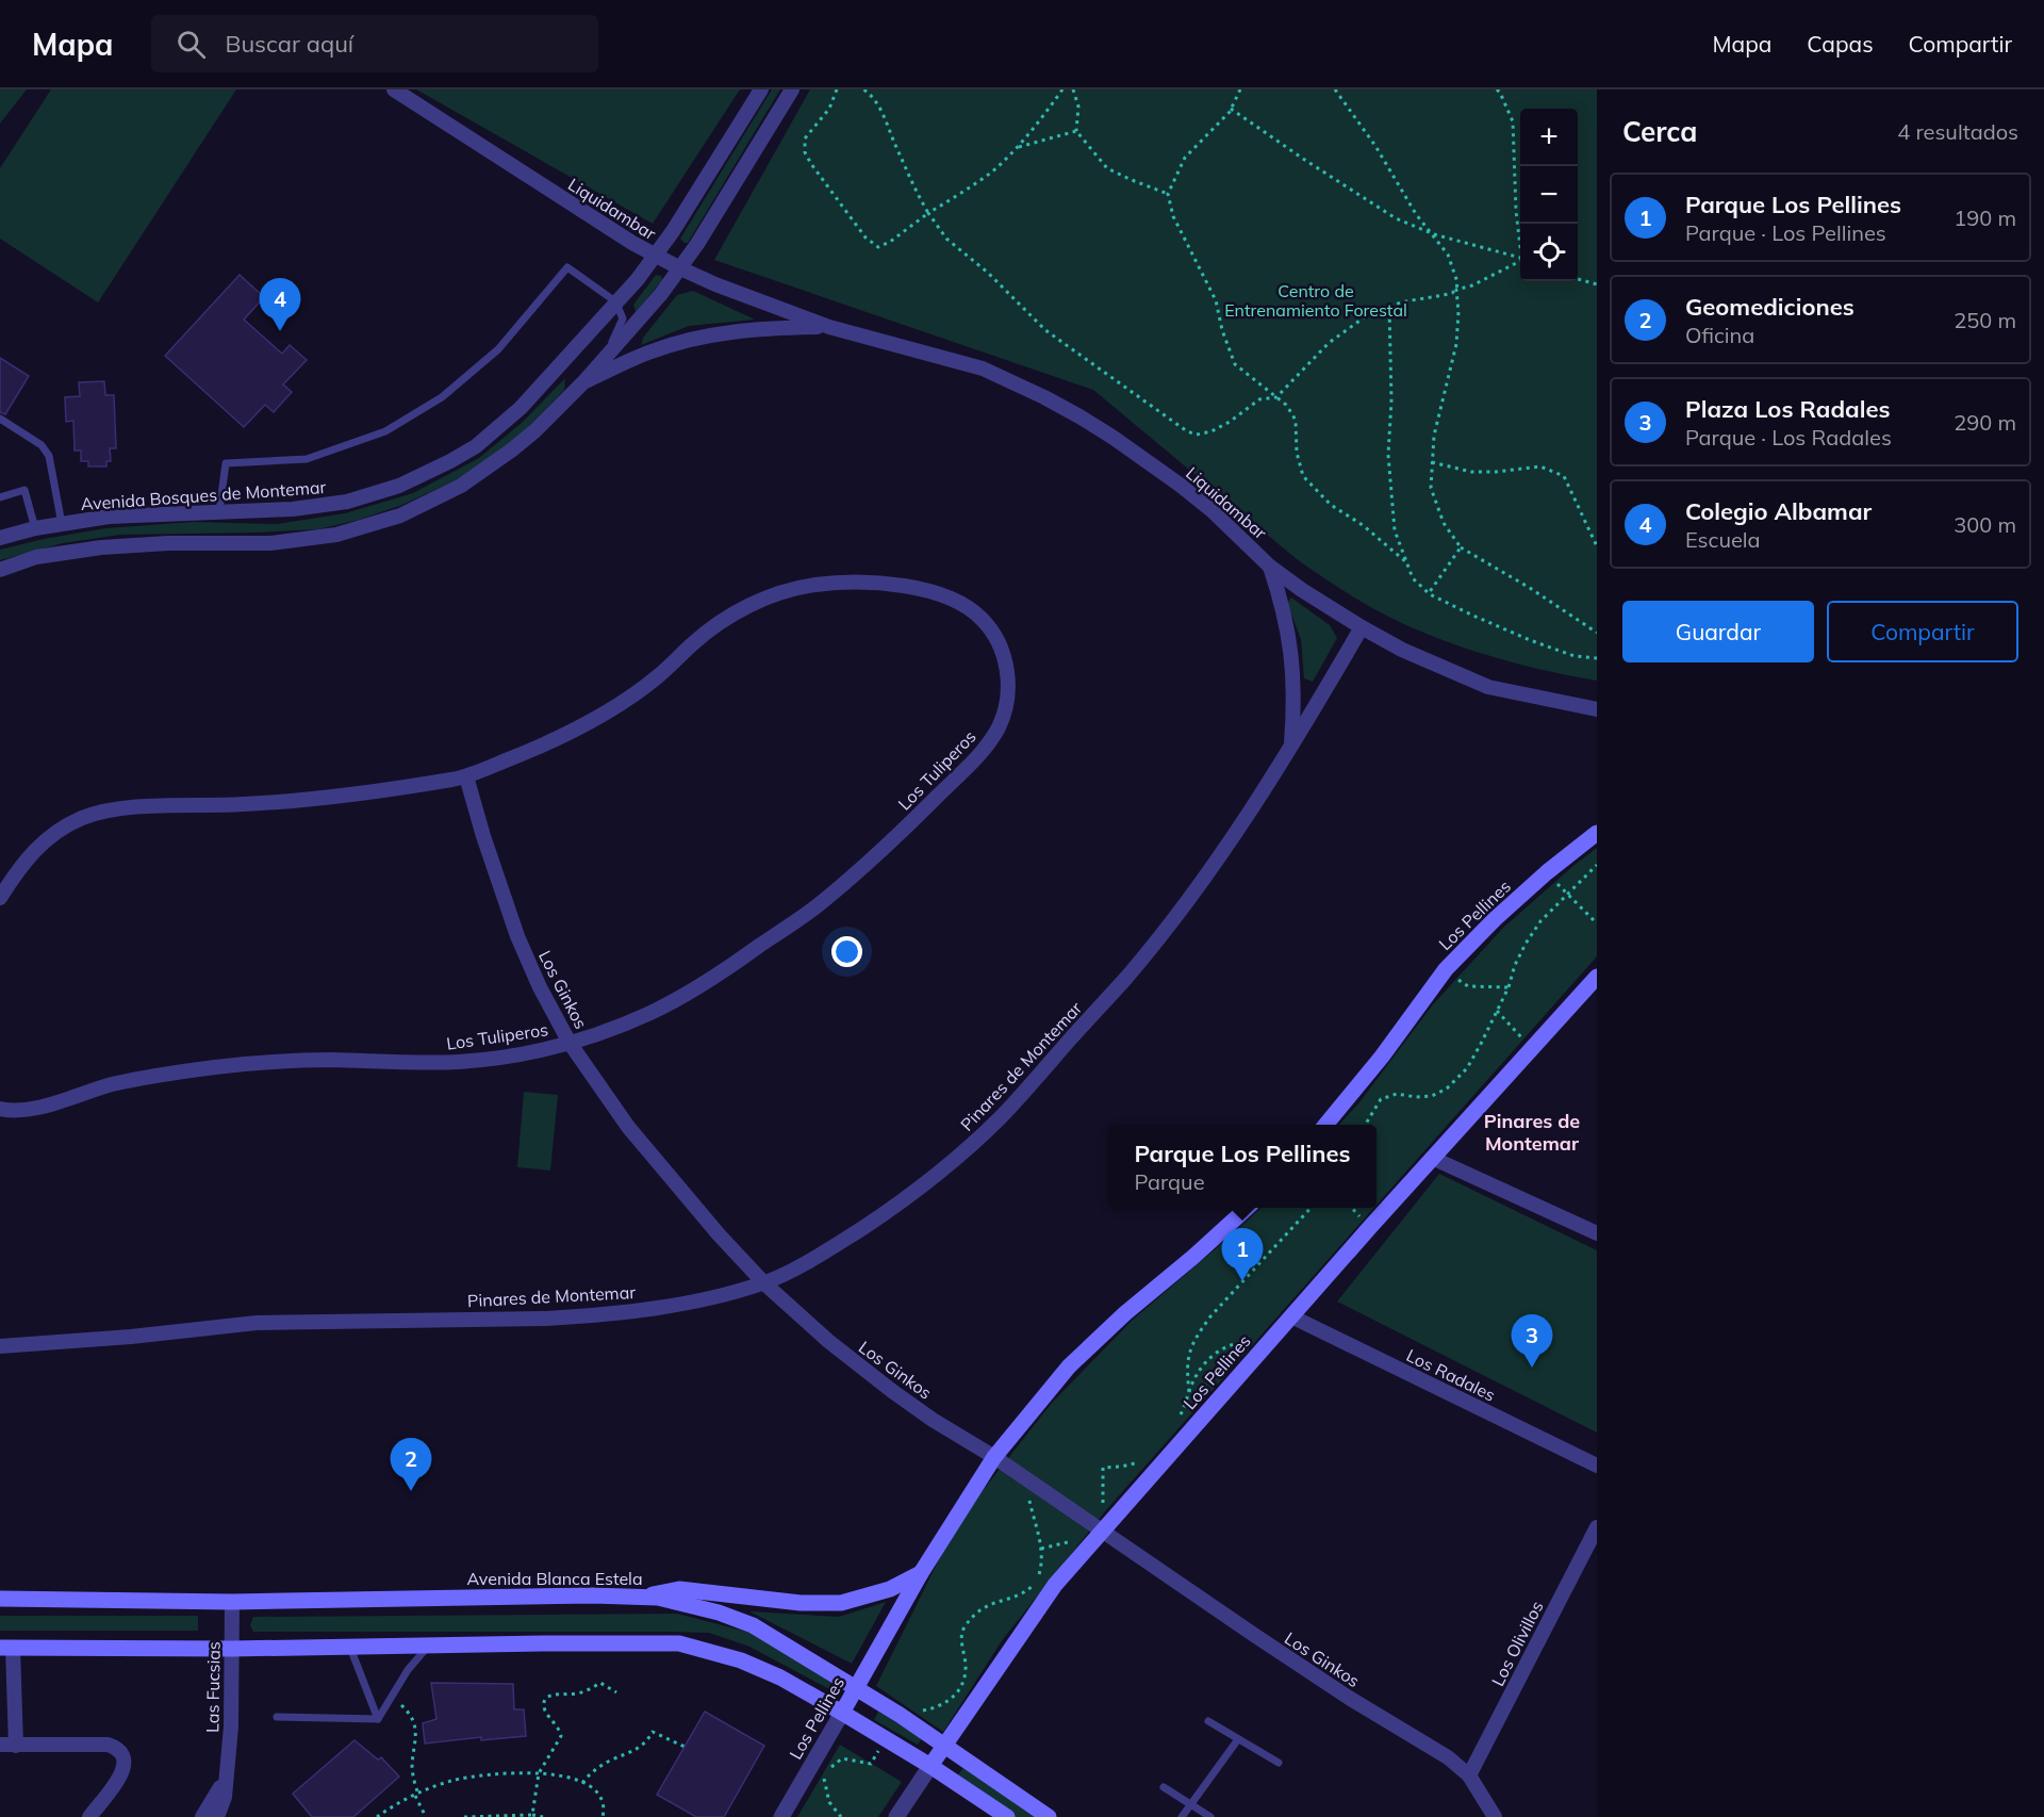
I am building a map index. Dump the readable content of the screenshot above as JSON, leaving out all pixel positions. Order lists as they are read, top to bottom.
{
  "streets": {
    "main road": ["Los Pellines", "Avenida Blanca Estela"],
    "street": [
      "Liquidambar",
      "Avenida Bosques de Montemar",
      "Los Tuliperos",
      "Los Ginkos",
      "Pinares de Montemar",
      "Los Radales",
      "Los Olivillos",
      "Las Fucsias"
    ]
  },
  "crossings": [
    ["Liquidambar", "Avenida Bosques de Montemar"],
    ["Liquidambar", "Pinares de Montemar"],
    ["Los Tuliperos", "Los Ginkos"],
    ["Los Pellines", "Los Ginkos"],
    ["Los Pellines", "Los Radales"],
    ["Los Pellines", "Avenida Blanca Estela"],
    ["Los Ginkos", "Pinares de Montemar"],
    ["Los Ginkos", "Los Olivillos"],
    ["Avenida Blanca Estela", "Las Fucsias"]
  ],
  "districts": ["Pinares de Montemar"],
  "parks": ["Centro de Entrenamiento Forestal"],
  "page": {
    "header": "Mapa",
    "search": "Buscar aquí",
    "nav": ["Mapa", "Capas", "Compartir"],
    "heading": ["Cerca", "4 resultados"],
    "map_buttons": ["+", "−"],
    "list": [
      {
        "mark": "1",
        "name": "Parque Los Pellines",
        "note": "Parque · Los Pellines",
        "value": "190 m"
      },
      {
        "mark": "2",
        "name": "Geomediciones",
        "note": "Oficina",
        "value": "250 m"
      },
      {
        "mark": "3",
        "name": "Plaza Los Radales",
        "note": "Parque · Los Radales",
        "value": "290 m"
      },
      {
        "mark": "4",
        "name": "Colegio Albamar",
        "note": "Escuela",
        "value": "300 m"
      }
    ],
    "pins": [
      "4",
      "1",
      "3",
      "2"
    ],
    "buttons": ["Guardar", "Compartir"],
    "popup": ["Parque Los Pellines", "Parque"]
  }
}
